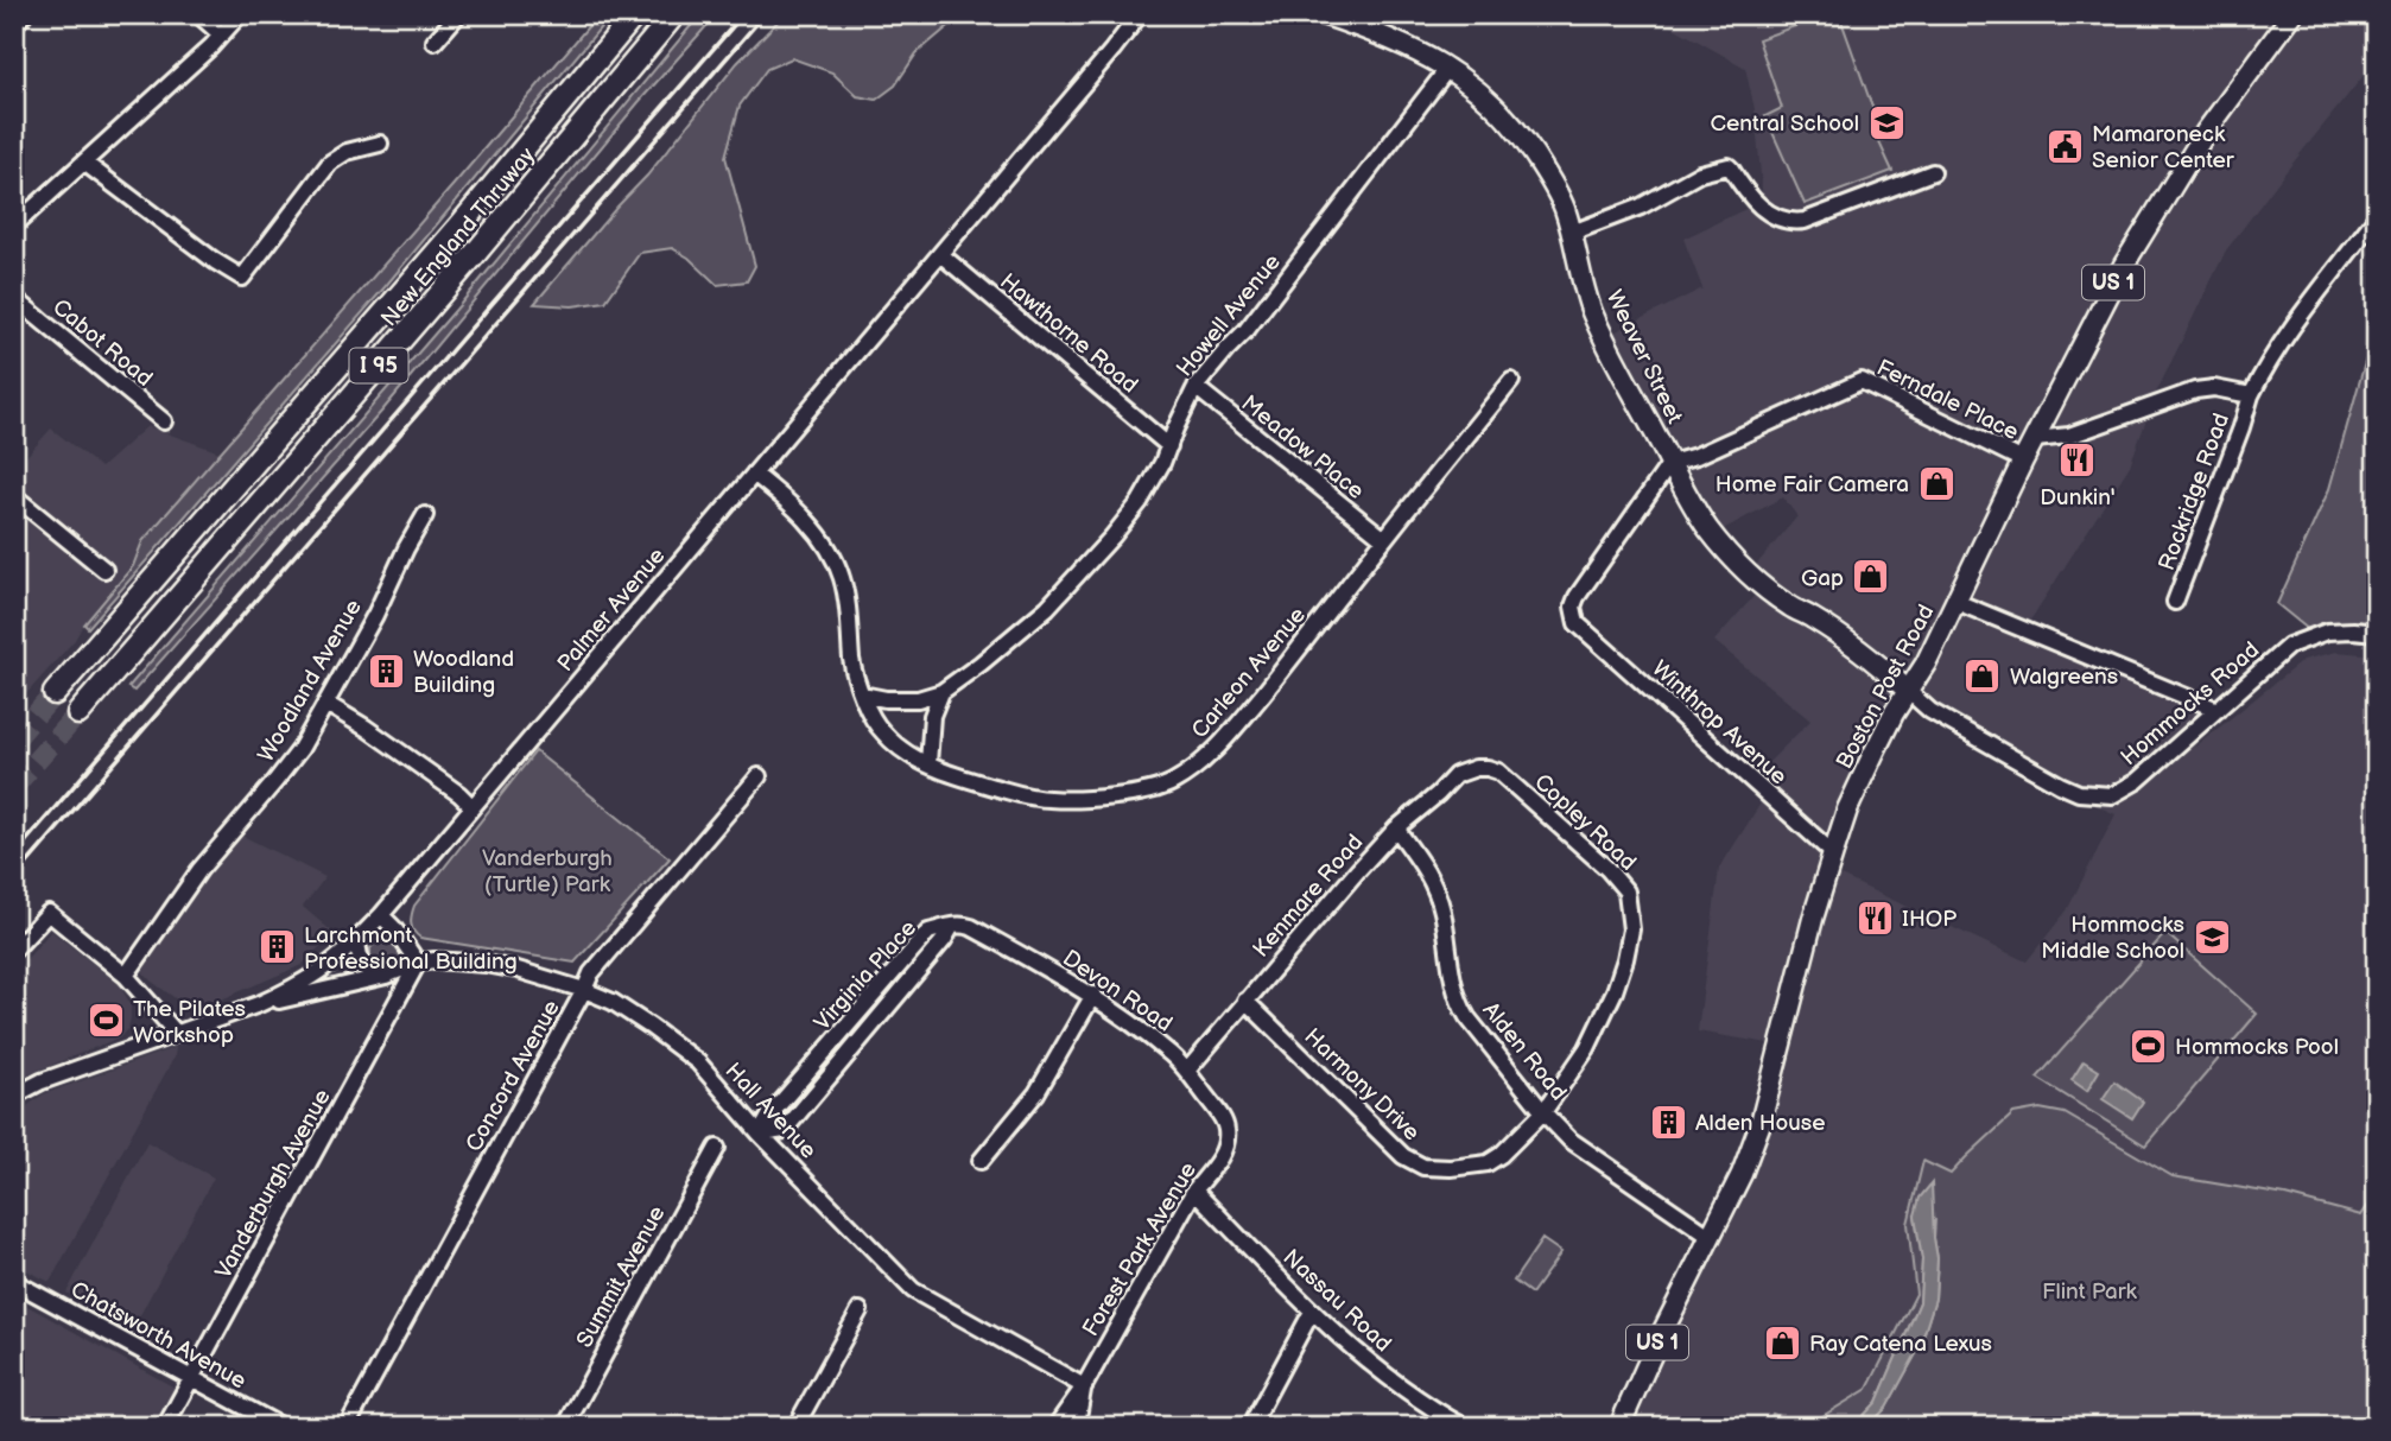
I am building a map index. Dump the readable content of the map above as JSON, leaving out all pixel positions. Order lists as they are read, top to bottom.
{
  "streets": {
    "highway": ["New England Thruway", "I 95"],
    "main road": ["US 1", "Weaver Street", "Boston Post Road"],
    "street": [
      "Howell Avenue",
      "Hawthorne Road",
      "Cabot Road",
      "Ferndale Place",
      "Meadow Place",
      "Rockridge Road",
      "Palmer Avenue",
      "Carleon Avenue",
      "Woodland Avenue",
      "Hommocks Road",
      "Winthrop Avenue",
      "Copley Road",
      "Kenmare Road",
      "Virginia Place",
      "Devon Road",
      "Alden Road",
      "Concord Avenue",
      "Harmony Drive",
      "Hall Avenue",
      "Vanderburgh Avenue",
      "Forest Park Avenue",
      "Summit Avenue",
      "Nassau Road",
      "Chatsworth Avenue"
    ]
  },
  "crossings": [
    ["Howell Avenue", "Hawthorne Road"],
    ["Howell Avenue", "Weaver Street"],
    ["Howell Avenue", "Meadow Place"],
    ["Howell Avenue", "Carleon Avenue"],
    ["Hawthorne Road", "Palmer Avenue"],
    ["Weaver Street", "Ferndale Place"],
    ["Weaver Street", "Boston Post Road"],
    ["Weaver Street", "Hommocks Road"],
    ["Weaver Street", "Winthrop Avenue"],
    ["Ferndale Place", "Boston Post Road"],
    ["Ferndale Place", "Winthrop Avenue"],
    ["Meadow Place", "Carleon Avenue"],
    ["Rockridge Road", "Boston Post Road"],
    ["Palmer Avenue", "Carleon Avenue"],
    ["Palmer Avenue", "Hall Avenue"],
    ["Boston Post Road", "Hommocks Road"],
    ["Boston Post Road", "Winthrop Avenue"],
    ["Boston Post Road", "Alden Road"],
    ["Copley Road", "Kenmare Road"],
    ["Copley Road", "Alden Road"],
    ["Copley Road", "Harmony Drive"],
    ["Kenmare Road", "Devon Road"],
    ["Kenmare Road", "Alden Road"],
    ["Kenmare Road", "Harmony Drive"],
    ["Virginia Place", "Devon Road"],
    ["Virginia Place", "Hall Avenue"],
    ["Devon Road", "Forest Park Avenue"],
    ["Alden Road", "Harmony Drive"],
    ["Concord Avenue", "Hall Avenue"],
    ["Hall Avenue", "Vanderburgh Avenue"],
    ["Hall Avenue", "Forest Park Avenue"],
    ["Vanderburgh Avenue", "Chatsworth Avenue"],
    ["Forest Park Avenue", "Nassau Road"]
  ],
  "parks": ["Vanderburgh (Turtle) Park", "Flint Park"],
  "places": {
    "school or university": ["Central School", "Hommocks Middle School"],
    "public building": ["Mamaroneck Senior Center"],
    "restaurant": ["Dunkin'", "IHOP"],
    "shop": [
      "Home Fair Camera",
      "Gap",
      "Walgreens",
      "Ray Catena Lexus"
    ],
    "building": ["Woodland Building", "Larchmont Professional Building", "Alden House"],
    "sports": ["The Pilates Workshop", "Hommocks Pool"]
  }
}
